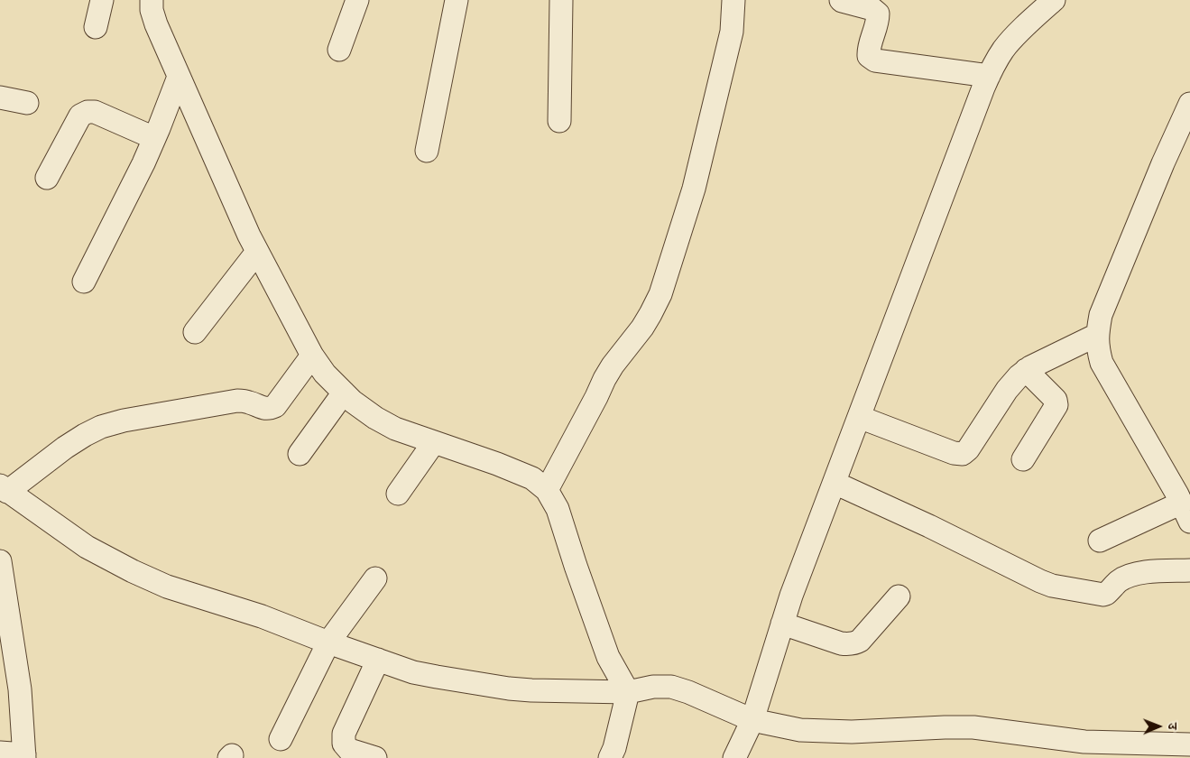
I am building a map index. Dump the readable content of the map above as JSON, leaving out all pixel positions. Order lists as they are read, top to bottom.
{
  "north": "right"
}
